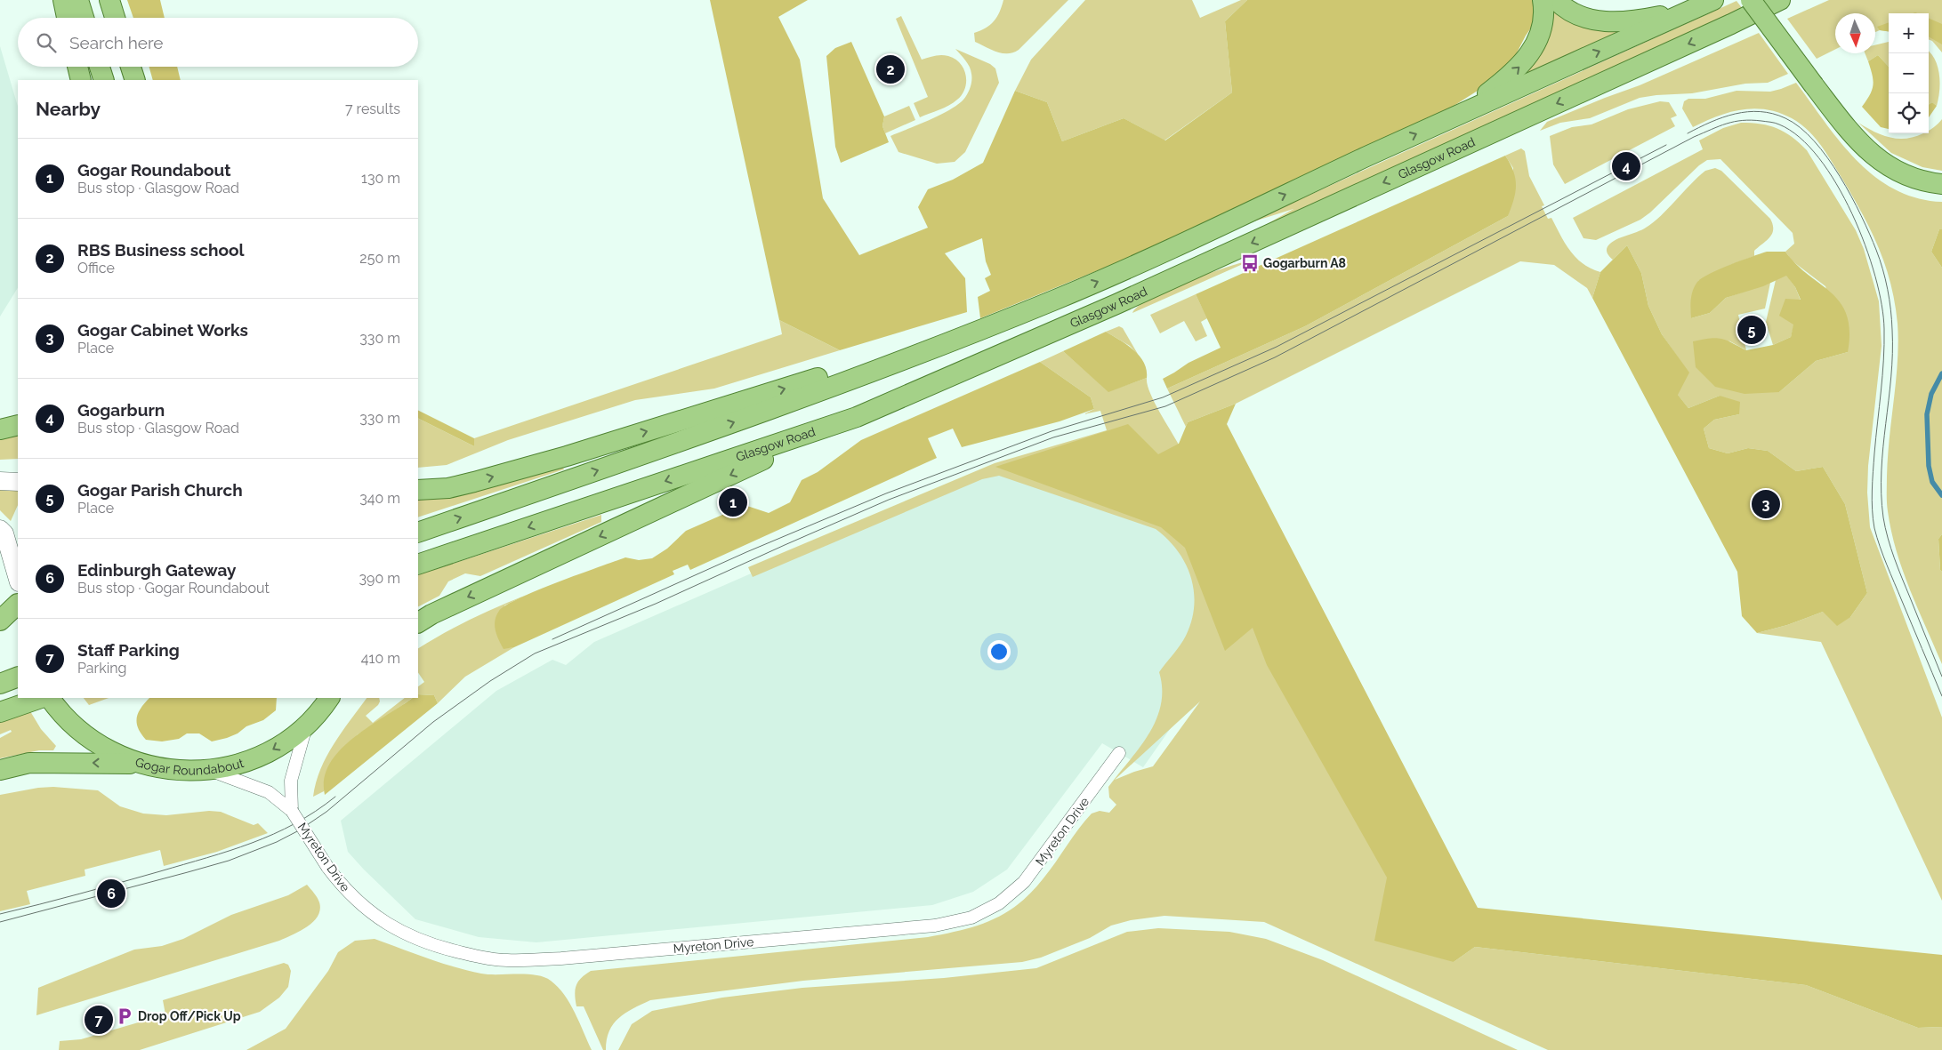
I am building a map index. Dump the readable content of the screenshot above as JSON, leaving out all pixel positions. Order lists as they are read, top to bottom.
{
  "streets": {
    "main road": ["Glasgow Road", "Gogar Roundabout"],
    "street": ["Myreton Drive"]
  },
  "crossings": [
    ["Gogar Roundabout", "Myreton Drive"]
  ],
  "places": {
    "bus stop": ["Gogarburn A8"],
    "parking": ["Drop Off/Pick Up"]
  },
  "north": "bottom",
  "page": {
    "map_buttons": ["+", "−"],
    "search": "Search here",
    "pins": [
      "2",
      "4",
      "5",
      "1",
      "3",
      "6",
      "7"
    ],
    "heading": ["Nearby", "7 results"],
    "list": [
      {
        "mark": "1",
        "name": "Gogar Roundabout",
        "note": "Bus stop · Glasgow Road",
        "value": "130 m"
      },
      {
        "mark": "2",
        "name": "RBS Business school",
        "note": "Office",
        "value": "250 m"
      },
      {
        "mark": "3",
        "name": "Gogar Cabinet Works",
        "note": "Place",
        "value": "330 m"
      },
      {
        "mark": "4",
        "name": "Gogarburn",
        "note": "Bus stop · Glasgow Road",
        "value": "330 m"
      },
      {
        "mark": "5",
        "name": "Gogar Parish Church",
        "note": "Place",
        "value": "340 m"
      },
      {
        "mark": "6",
        "name": "Edinburgh Gateway",
        "note": "Bus stop · Gogar Roundabout",
        "value": "390 m"
      },
      {
        "mark": "7",
        "name": "Staff Parking",
        "note": "Parking",
        "value": "410 m"
      }
    ]
  }
}
